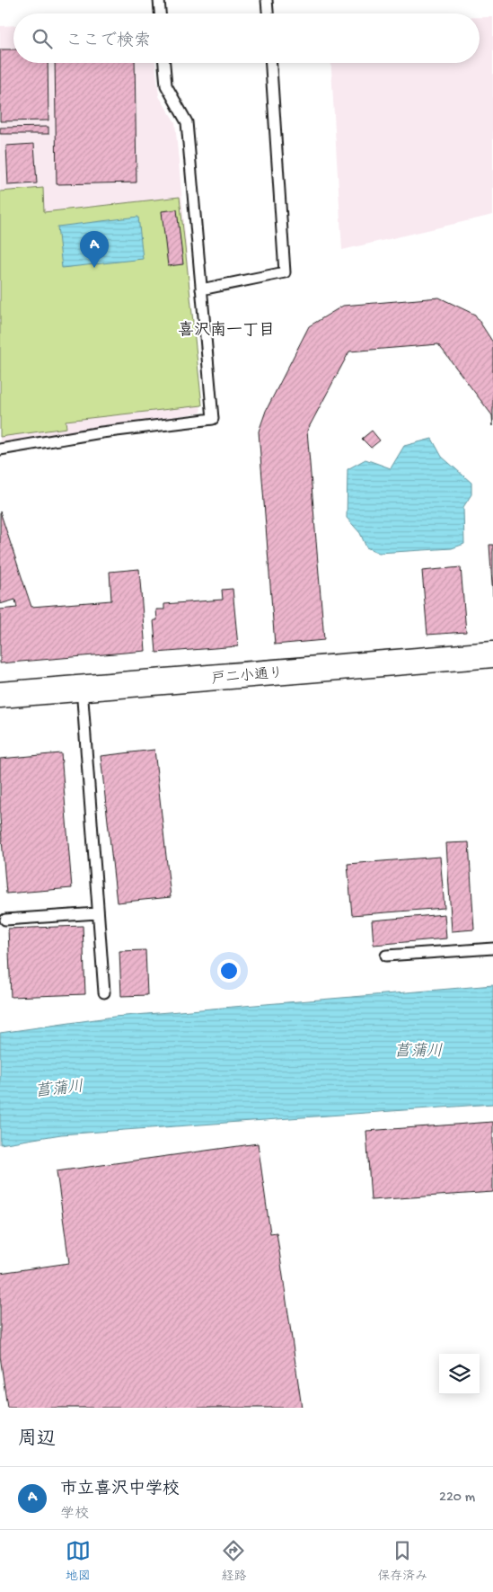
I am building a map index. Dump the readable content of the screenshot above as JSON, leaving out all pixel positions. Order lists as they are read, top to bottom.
{
  "streets": {
    "street": ["戸二小通り"]
  },
  "districts": ["喜沢南一丁目"],
  "water": ["菖蒲川"],
  "page": {
    "search": "ここで検索",
    "pins": "A",
    "heading": "周辺",
    "list": [
      {
        "mark": "A",
        "name": "市立喜沢中学校",
        "note": "学校",
        "value": "220 m"
      }
    ],
    "nav": ["地図", "経路", "保存済み"]
  }
}
